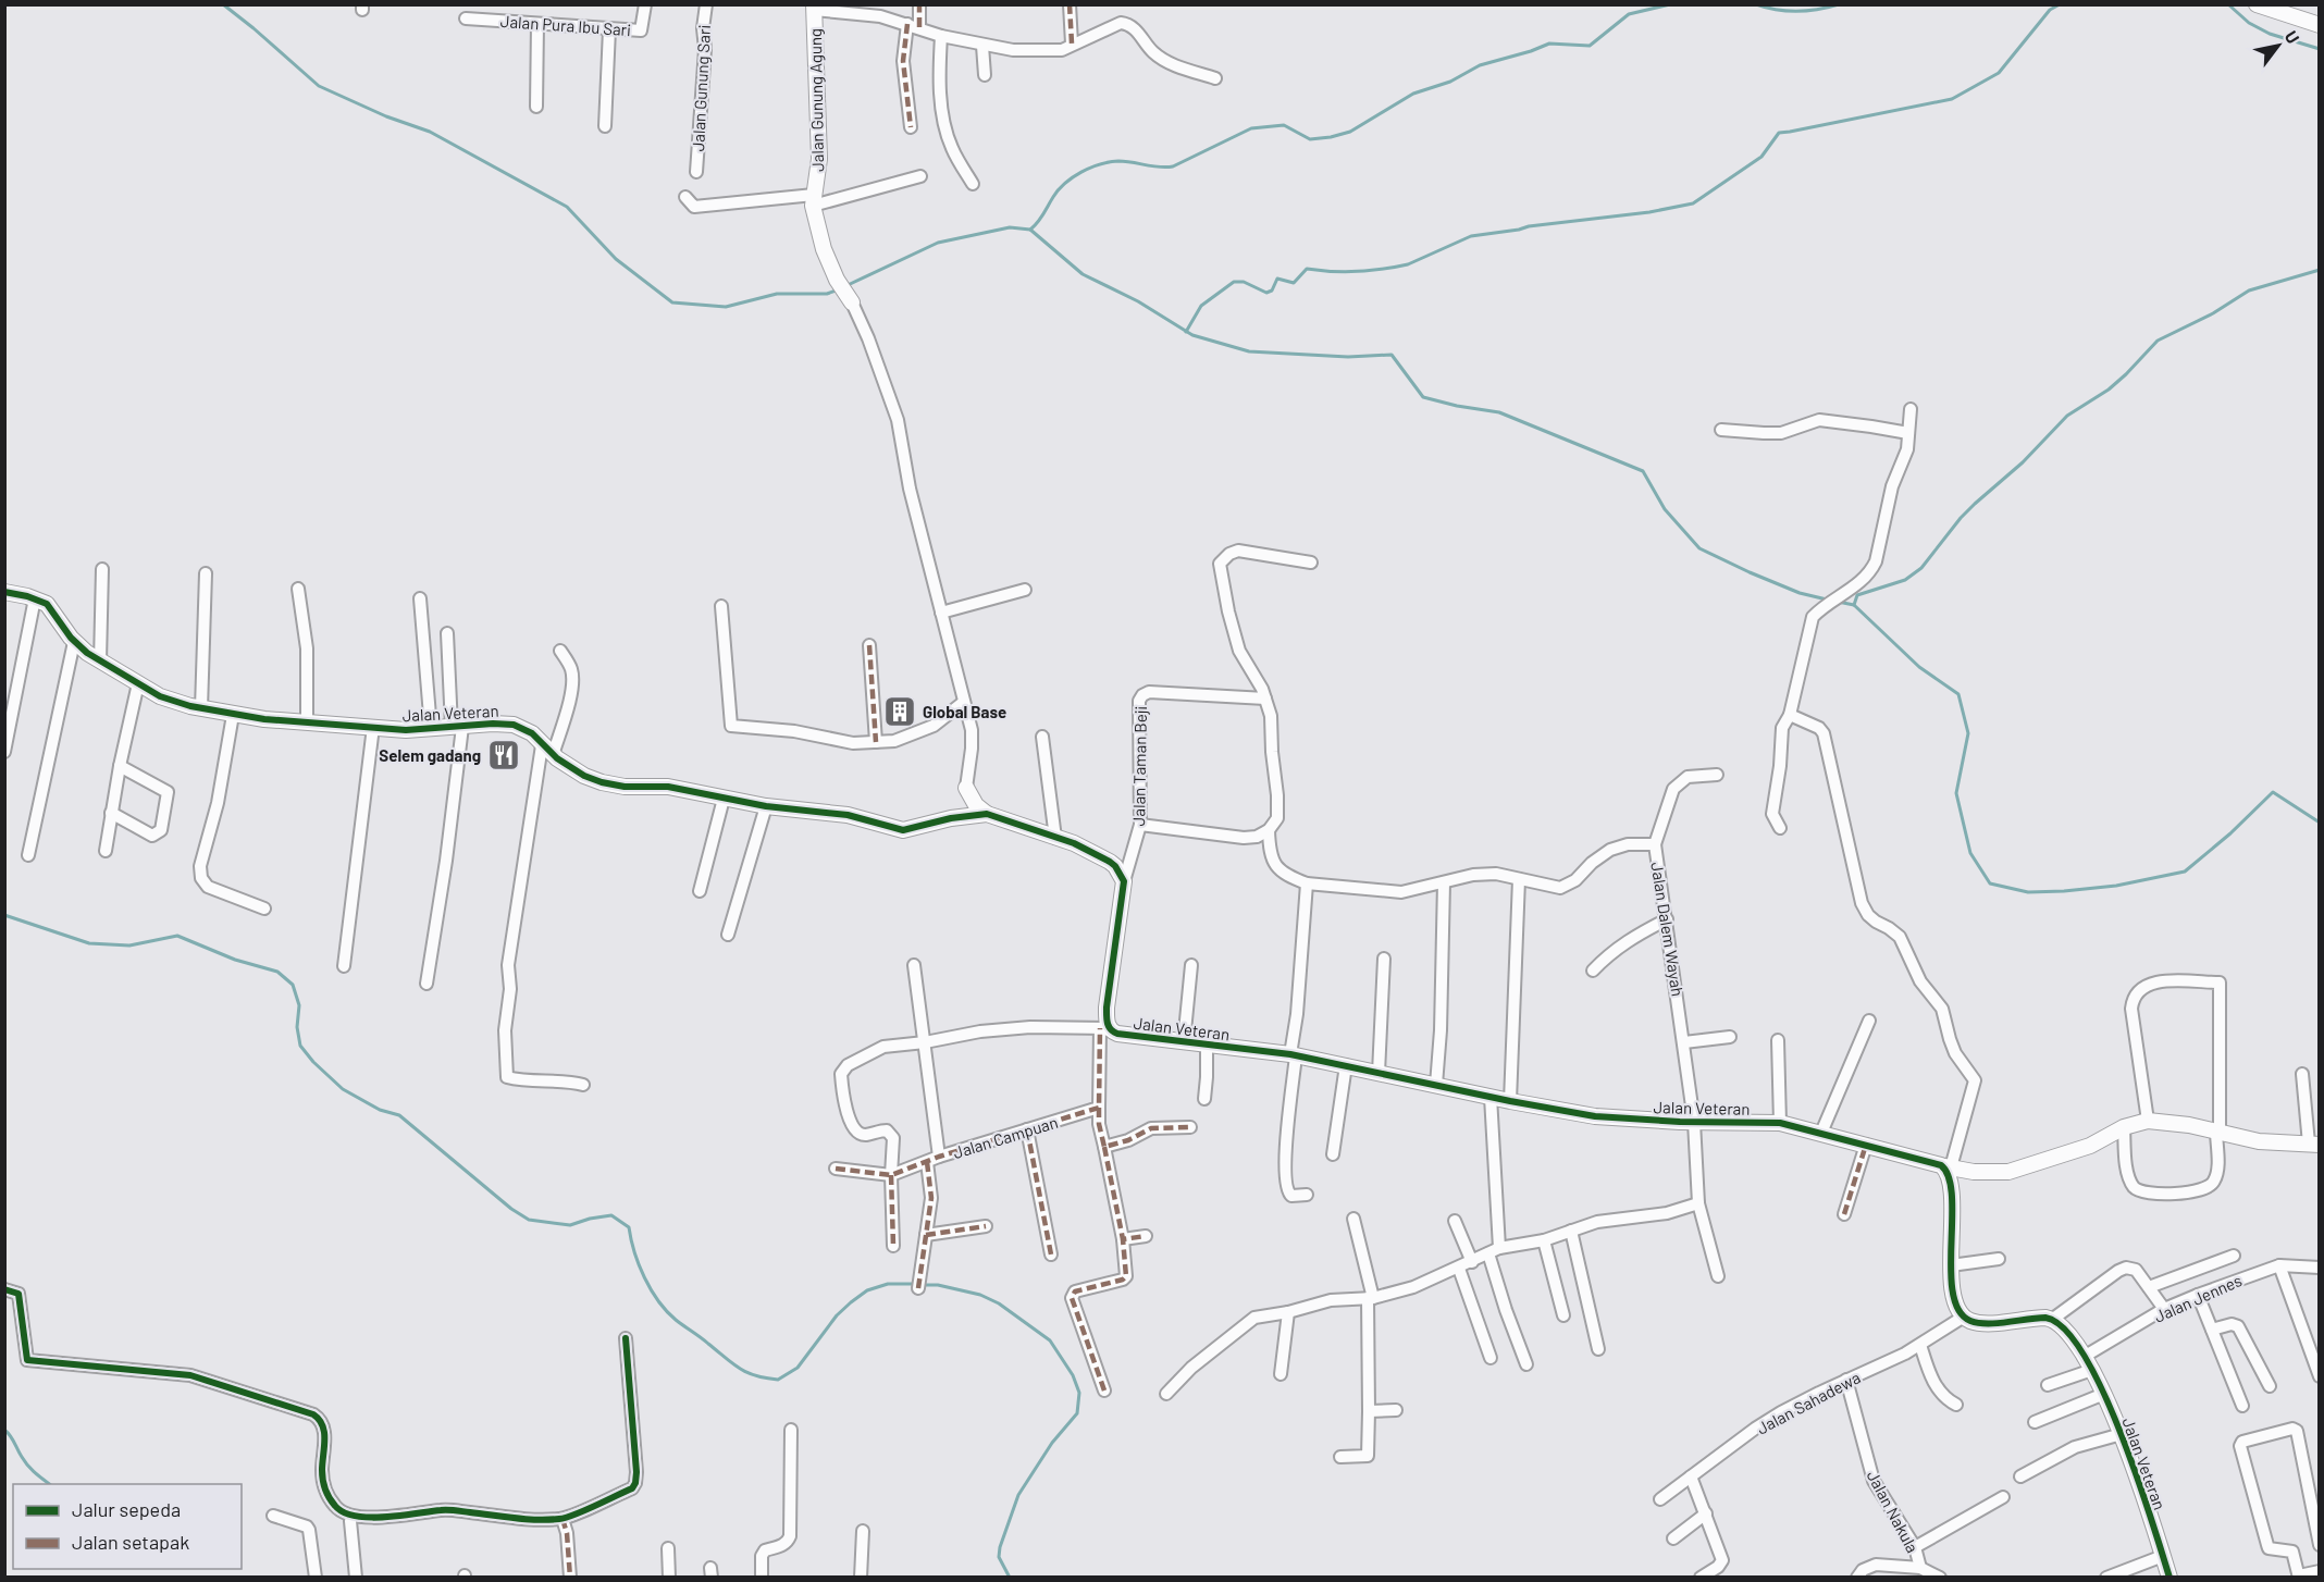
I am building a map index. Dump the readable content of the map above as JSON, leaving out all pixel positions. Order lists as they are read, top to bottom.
{
  "streets": {
    "street": [
      "Jalan Pura Ibu Sari",
      "Jalan Gunung Sari",
      "Jalan Gunung Agung",
      "Jalan Veteran",
      "Jalan Taman Beji",
      "Jalan Dalem Wayah",
      "Jalan Campuan",
      "Jalan Jennes",
      "Jalan Sahadewa",
      "Jalan Nakula"
    ]
  },
  "crossings": [
    ["Jalan Veteran", "Jalan Taman Beji"],
    ["Jalan Veteran", "Jalan Dalem Wayah"],
    ["Jalan Veteran", "Jalan Jennes"],
    ["Jalan Sahadewa", "Jalan Nakula"]
  ],
  "places": {
    "building": ["Global Base"],
    "restaurant": ["Selem gadang"]
  },
  "legend": ["Jalur sepeda", "Jalan setapak"],
  "north": "top right"
}
